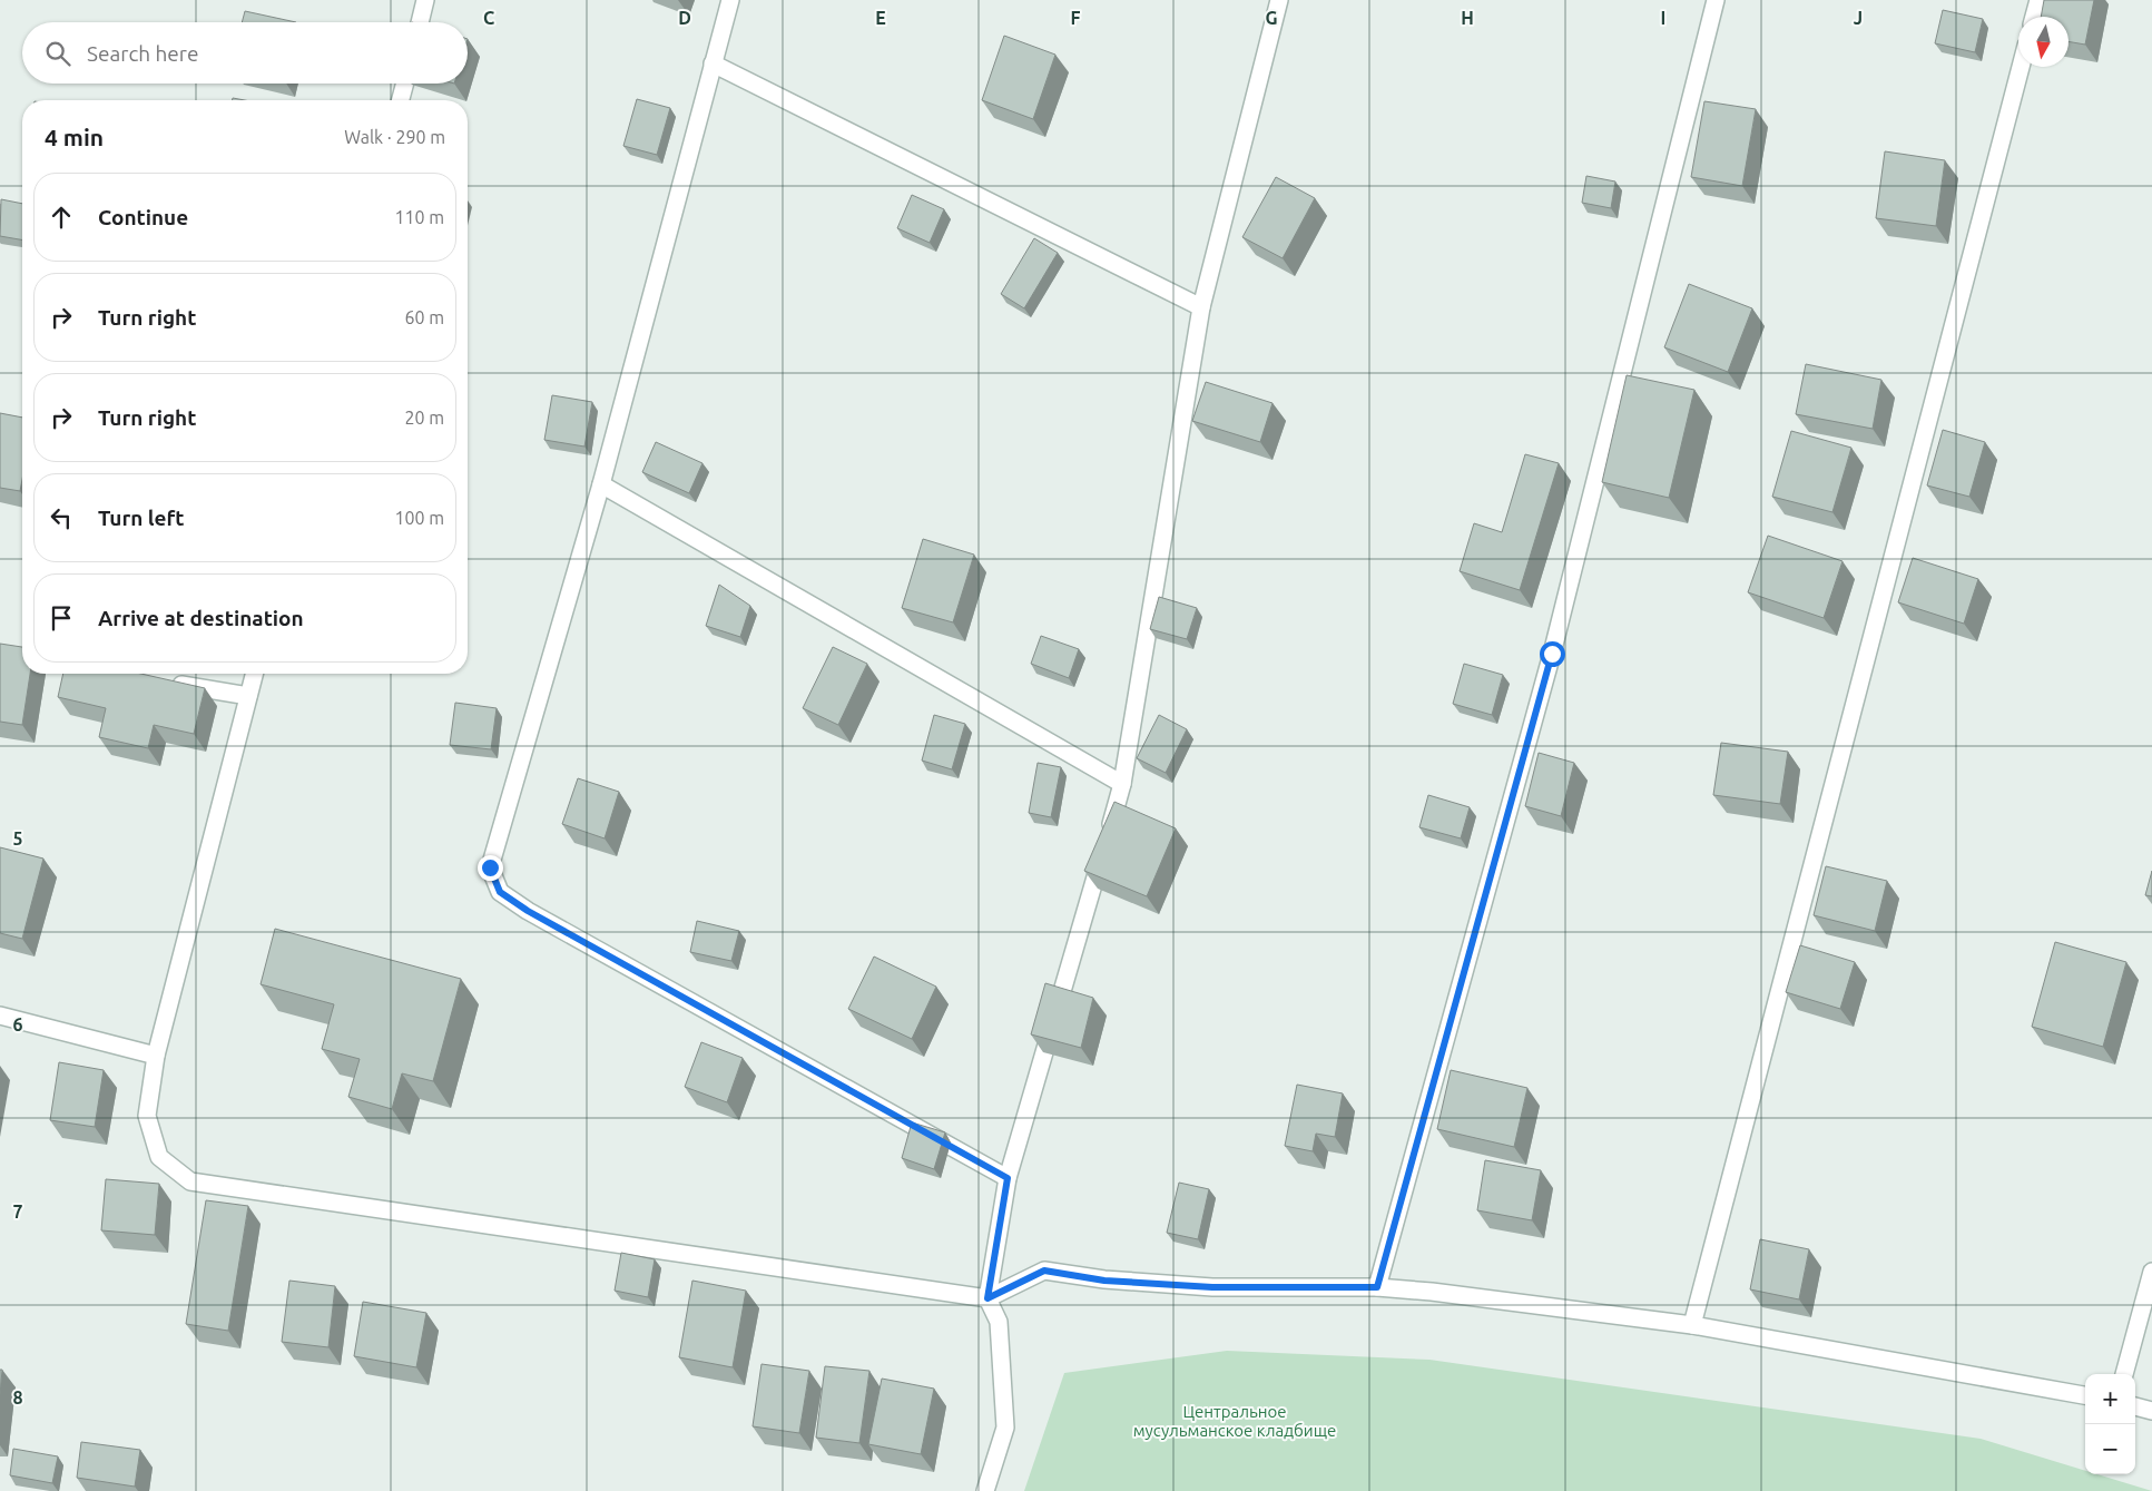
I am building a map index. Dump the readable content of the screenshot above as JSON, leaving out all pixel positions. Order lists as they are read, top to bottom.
{
  "parks": ["Центральное мусульманское кладбище"],
  "north": "bottom",
  "page": {
    "search": "Search here",
    "heading": ["4 min", "Walk · 290 m"],
    "list": [
      ["Continue", "110 m"],
      ["Turn right", "60 m"],
      ["Turn right", "20 m"],
      ["Turn left", "100 m"],
      "Arrive at destination"
    ],
    "map_buttons": ["+", "−"]
  },
  "grid": {
    "columns": [
      "C",
      "D",
      "E",
      "F",
      "G",
      "H",
      "I",
      "J"
    ],
    "rows": [
      "5",
      "6",
      "7",
      "8"
    ]
  }
}
